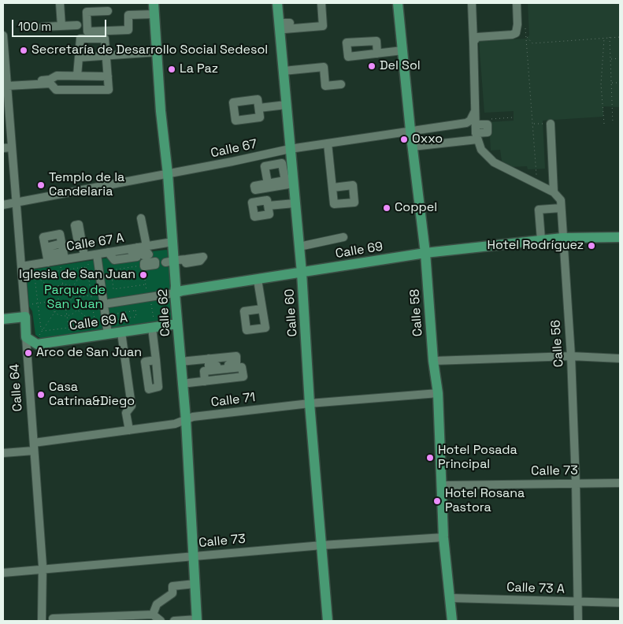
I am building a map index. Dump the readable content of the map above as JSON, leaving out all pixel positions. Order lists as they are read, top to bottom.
{
  "streets": {
    "main road": [
      "Calle 69",
      "Calle 62",
      "Calle 60",
      "Calle 58",
      "Calle 69 A",
      "Calle 64"
    ],
    "street": [
      "Calle 67",
      "Calle 67 A",
      "Calle 56",
      "Calle 71",
      "Calle 73",
      "Calle 73 A"
    ]
  },
  "crossings": [
    ["Calle 67", "Calle 62"],
    ["Calle 67", "Calle 60"],
    ["Calle 67", "Calle 58"],
    ["Calle 67", "Calle 64"],
    ["Calle 67 A", "Calle 62"],
    ["Calle 67 A", "Calle 64"],
    ["Calle 69", "Calle 62"],
    ["Calle 69", "Calle 60"],
    ["Calle 69", "Calle 58"],
    ["Calle 69", "Calle 56"],
    ["Calle 62", "Calle 69 A"],
    ["Calle 62", "Calle 71"],
    ["Calle 62", "Calle 73"],
    ["Calle 60", "Calle 71"],
    ["Calle 60", "Calle 73"],
    ["Calle 58", "Calle 71"],
    ["Calle 58", "Calle 73"],
    ["Calle 58", "Calle 73 A"],
    ["Calle 69 A", "Calle 64"],
    ["Calle 56", "Calle 73"],
    ["Calle 56", "Calle 73 A"],
    ["Calle 64", "Calle 71"],
    ["Calle 64", "Calle 73"]
  ],
  "parks": ["Parque de San Juan"],
  "places": [
    "Secretaría de Desarrollo Social Sedesol",
    "Del Sol",
    "La Paz",
    "Oxxo",
    "Templo de la Candelaria",
    "Coppel",
    "Hotel Rodríguez",
    "Iglesia de San Juan",
    "Arco de San Juan",
    "Casa Catrina&Diego",
    "Hotel Posada Principal",
    "Hotel Rosana Pastora"
  ],
  "scale_bar": "100 m"
}
